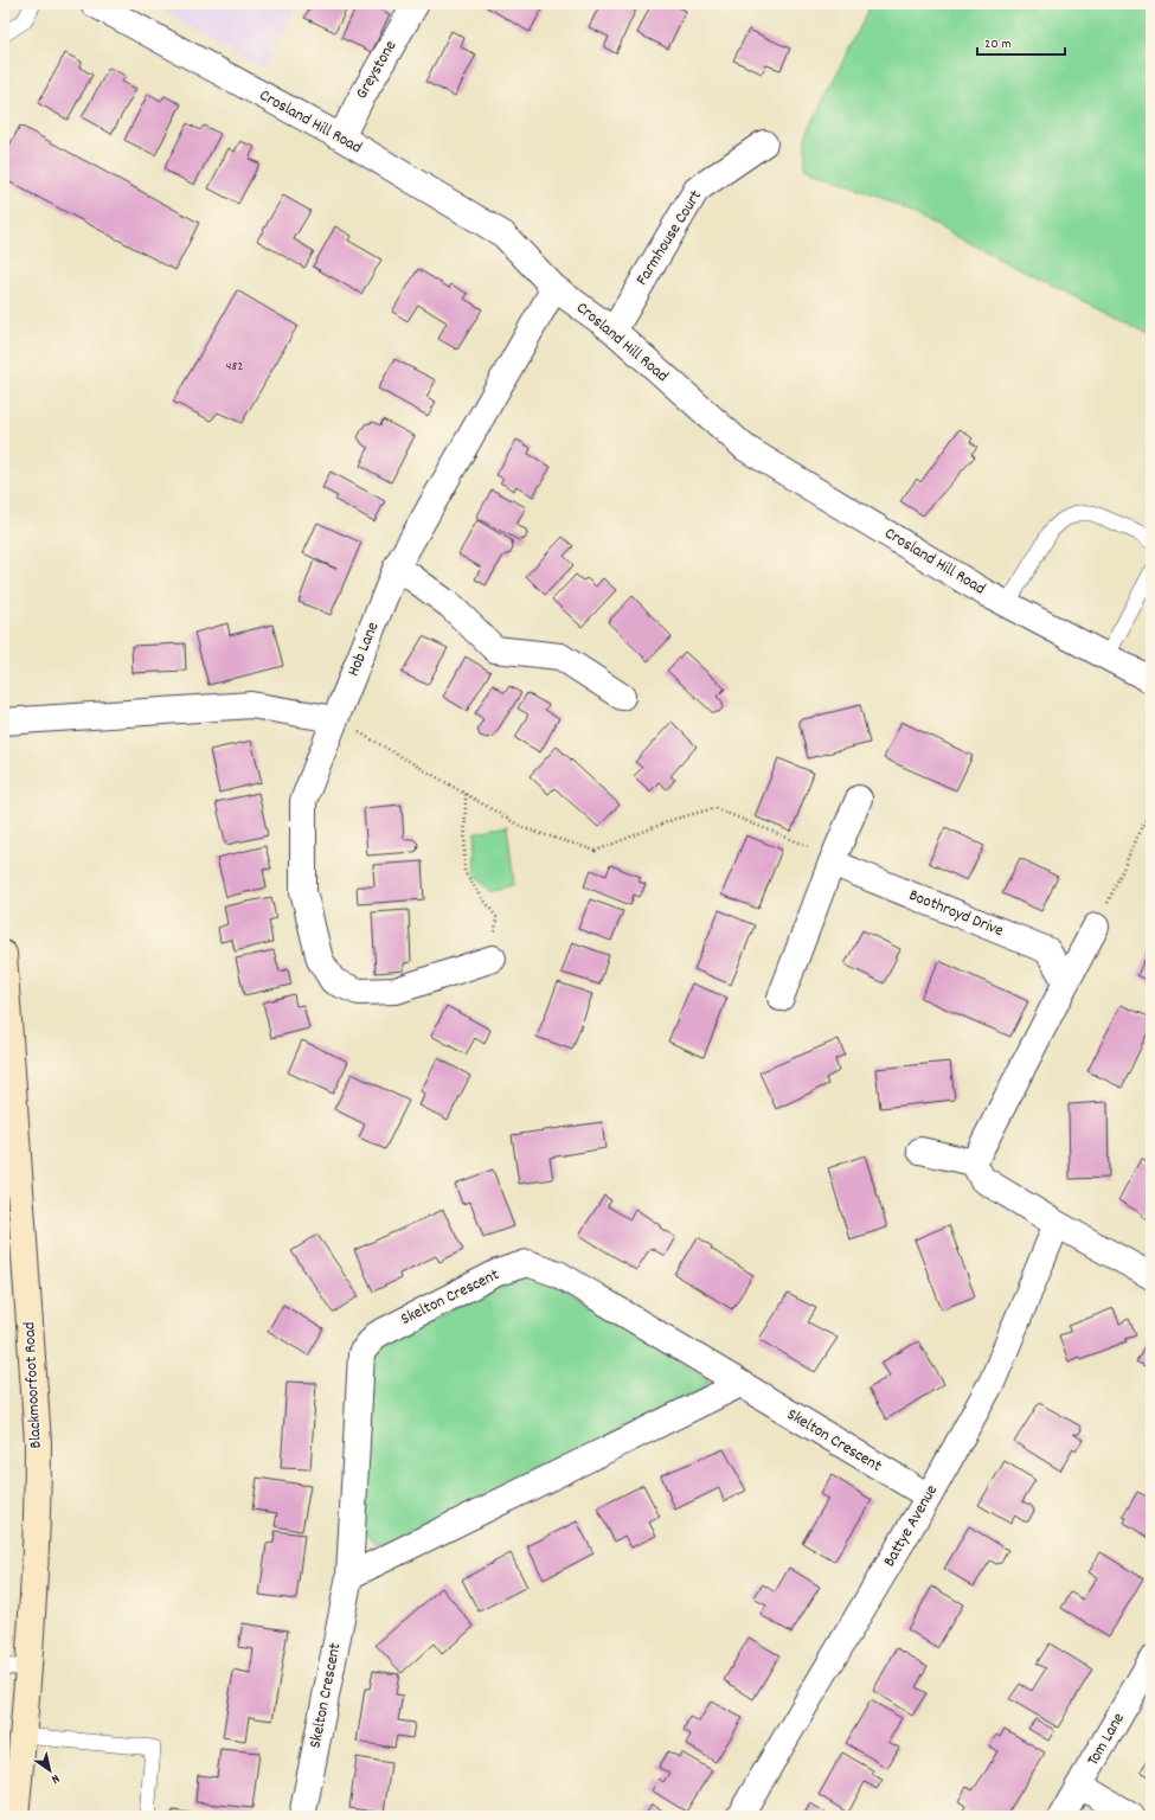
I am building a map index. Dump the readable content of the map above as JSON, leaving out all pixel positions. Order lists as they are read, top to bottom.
{
  "streets": {
    "street": [
      "Greystone",
      "Crosland Hill Road",
      "Farmhouse Court",
      "Hob Lane",
      "Boothroyd Drive",
      "Skelton Crescent",
      "Blackmoorfoot Road",
      "Battye Avenue",
      "Tom Lane"
    ]
  },
  "crossings": [
    ["Greystone", "Crosland Hill Road"],
    ["Crosland Hill Road", "Farmhouse Court"],
    ["Crosland Hill Road", "Hob Lane"],
    ["Skelton Crescent", "Battye Avenue"]
  ],
  "house_numbers": ["482"],
  "scale_bar": "20 m",
  "north": "bottom right"
}
